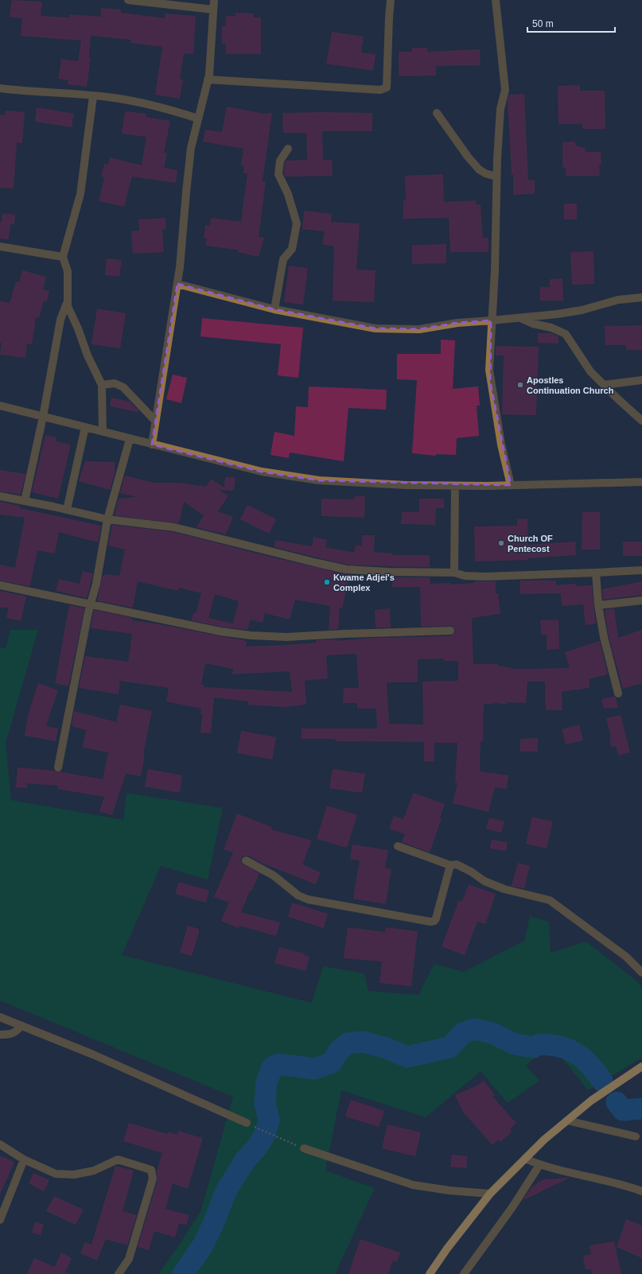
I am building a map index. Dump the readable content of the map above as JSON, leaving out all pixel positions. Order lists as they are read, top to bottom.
{
  "places": ["Apostles Continuation Church", "Church OF Pentecost", "Kwame Adjei's Complex"],
  "scale_bar": "50 m"
}
